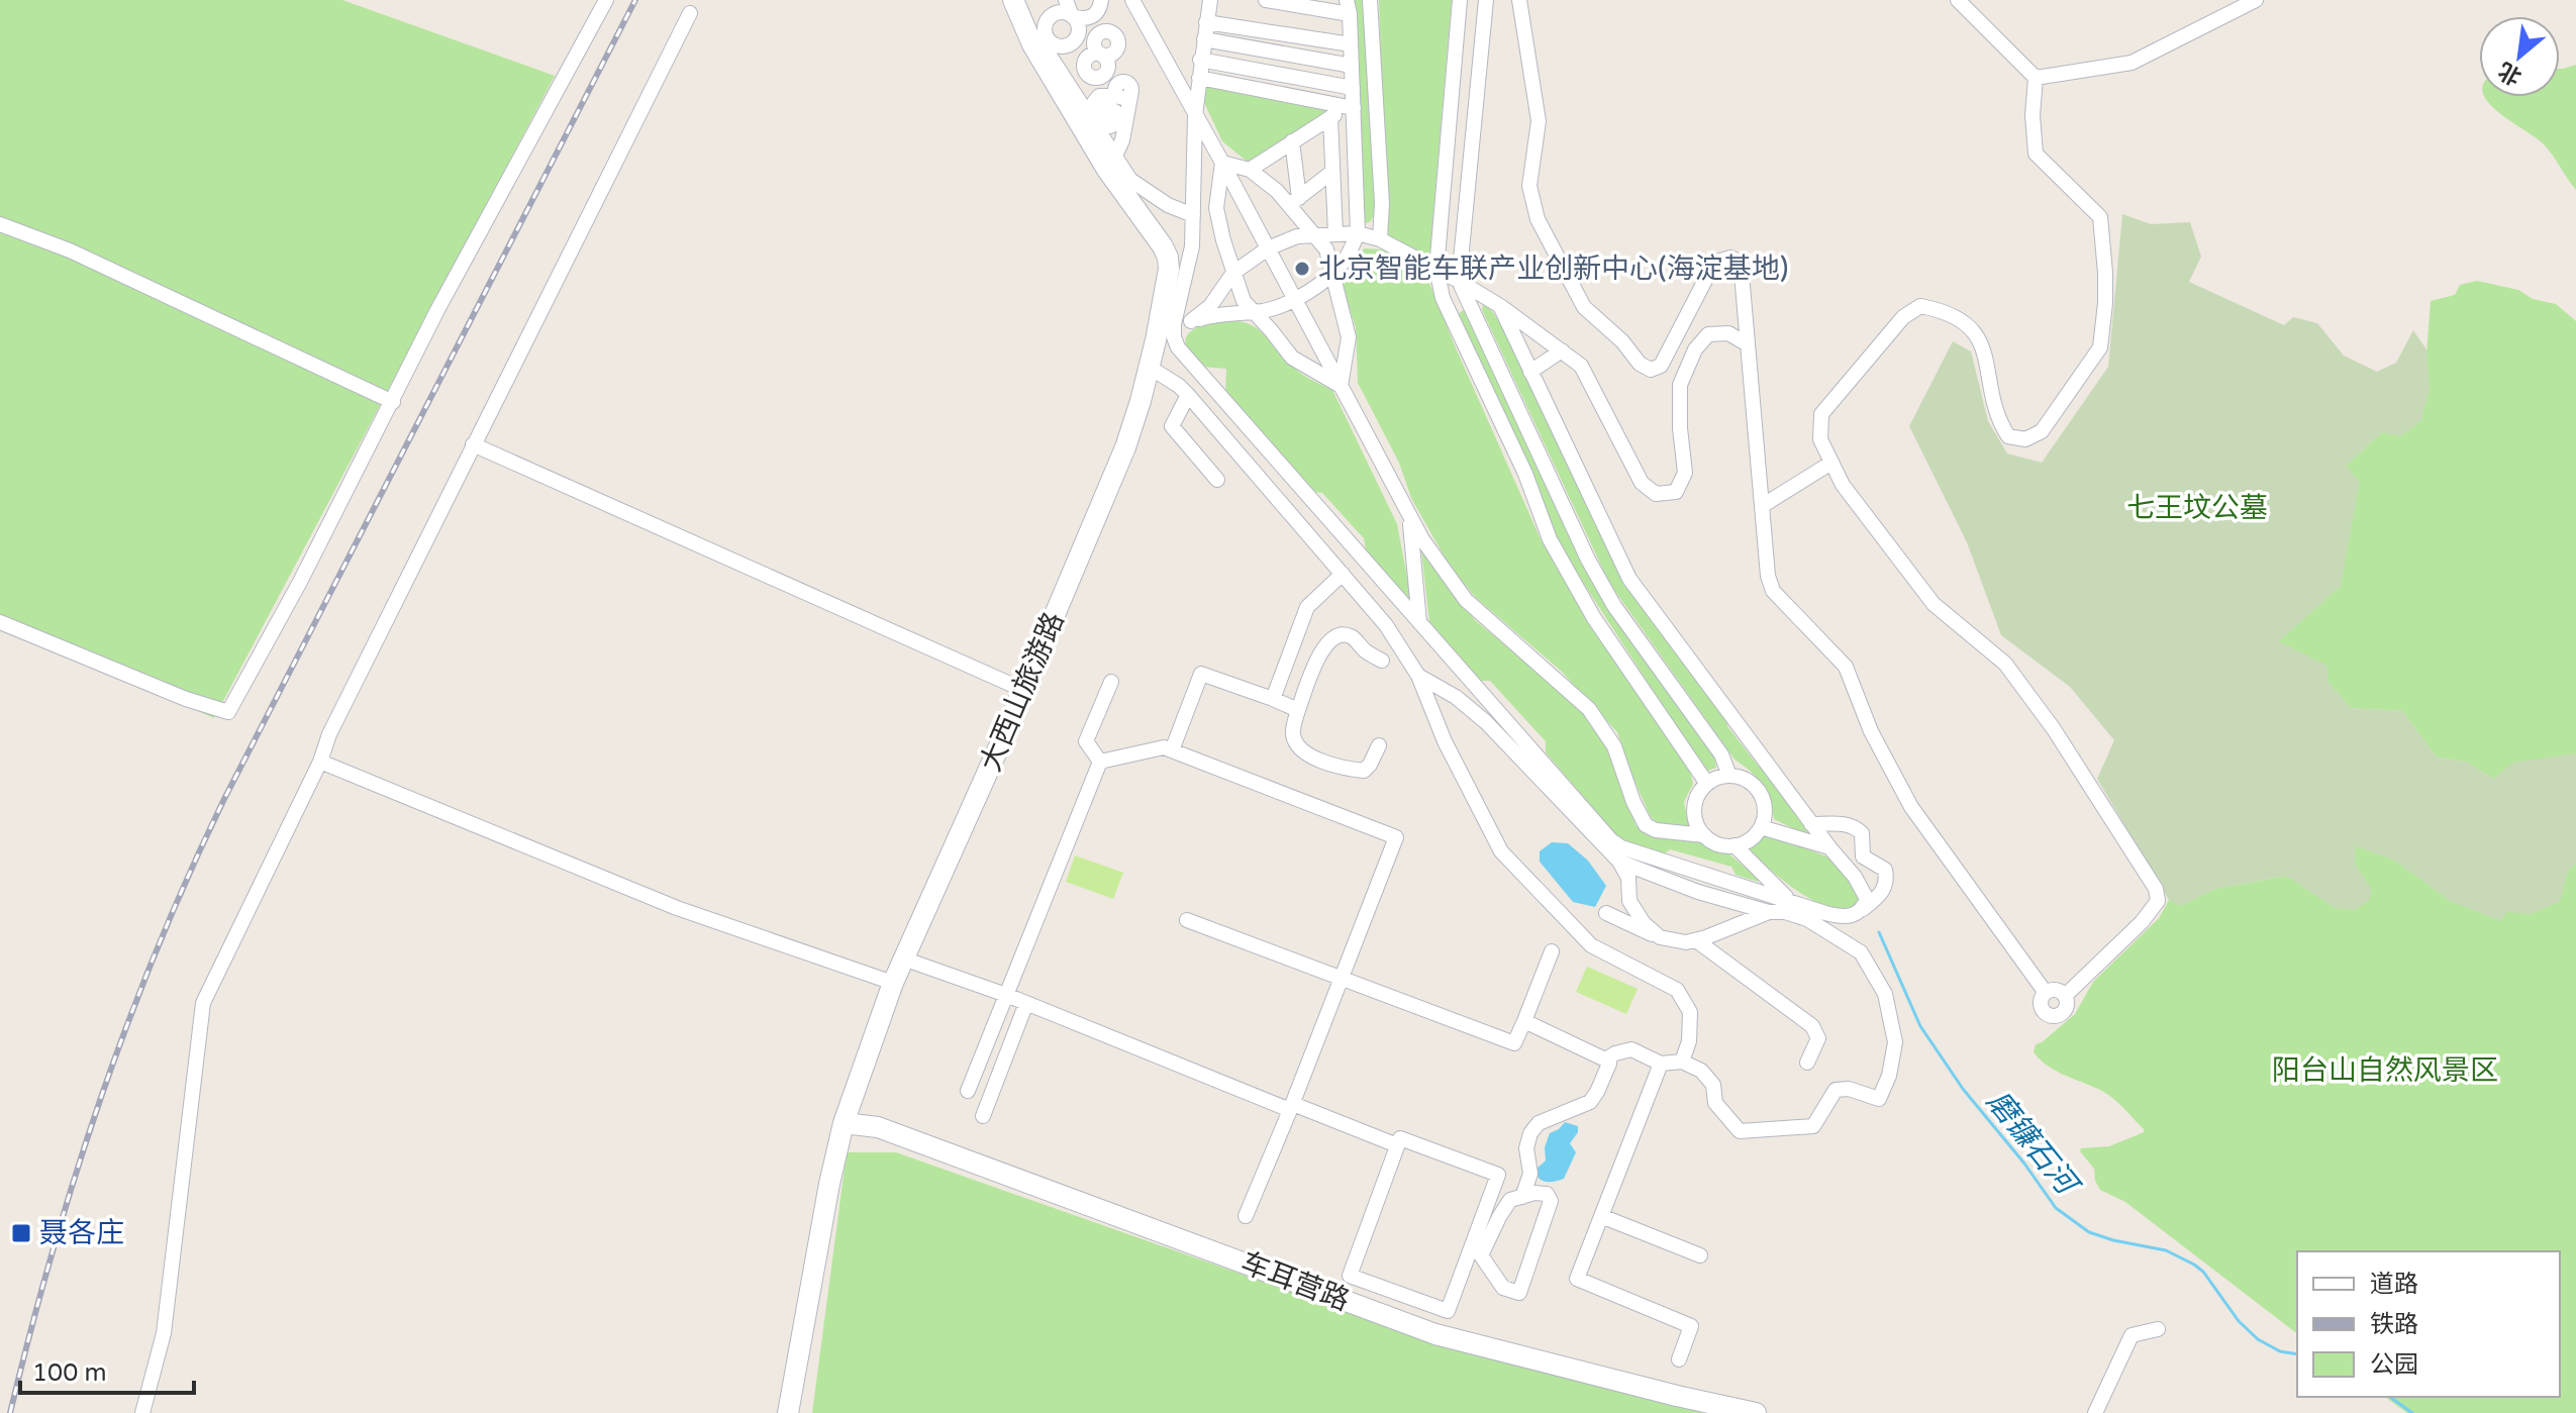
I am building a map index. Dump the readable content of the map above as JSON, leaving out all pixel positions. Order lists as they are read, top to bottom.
{
  "streets": {
    "street": ["大西山旅游路", "车耳营路"]
  },
  "crossings": [
    ["大西山旅游路", "车耳营路"]
  ],
  "water": ["磨镰石河"],
  "parks": ["七王坟公墓", "阳台山自然风景区"],
  "places": {
    "other": ["北京智能车联产业创新中心(海淀基地)"],
    "transit": ["聂各庄"]
  },
  "legend": ["道路", "铁路", "公园"],
  "scale_bar": "100 m",
  "north": "bottom left"
}
